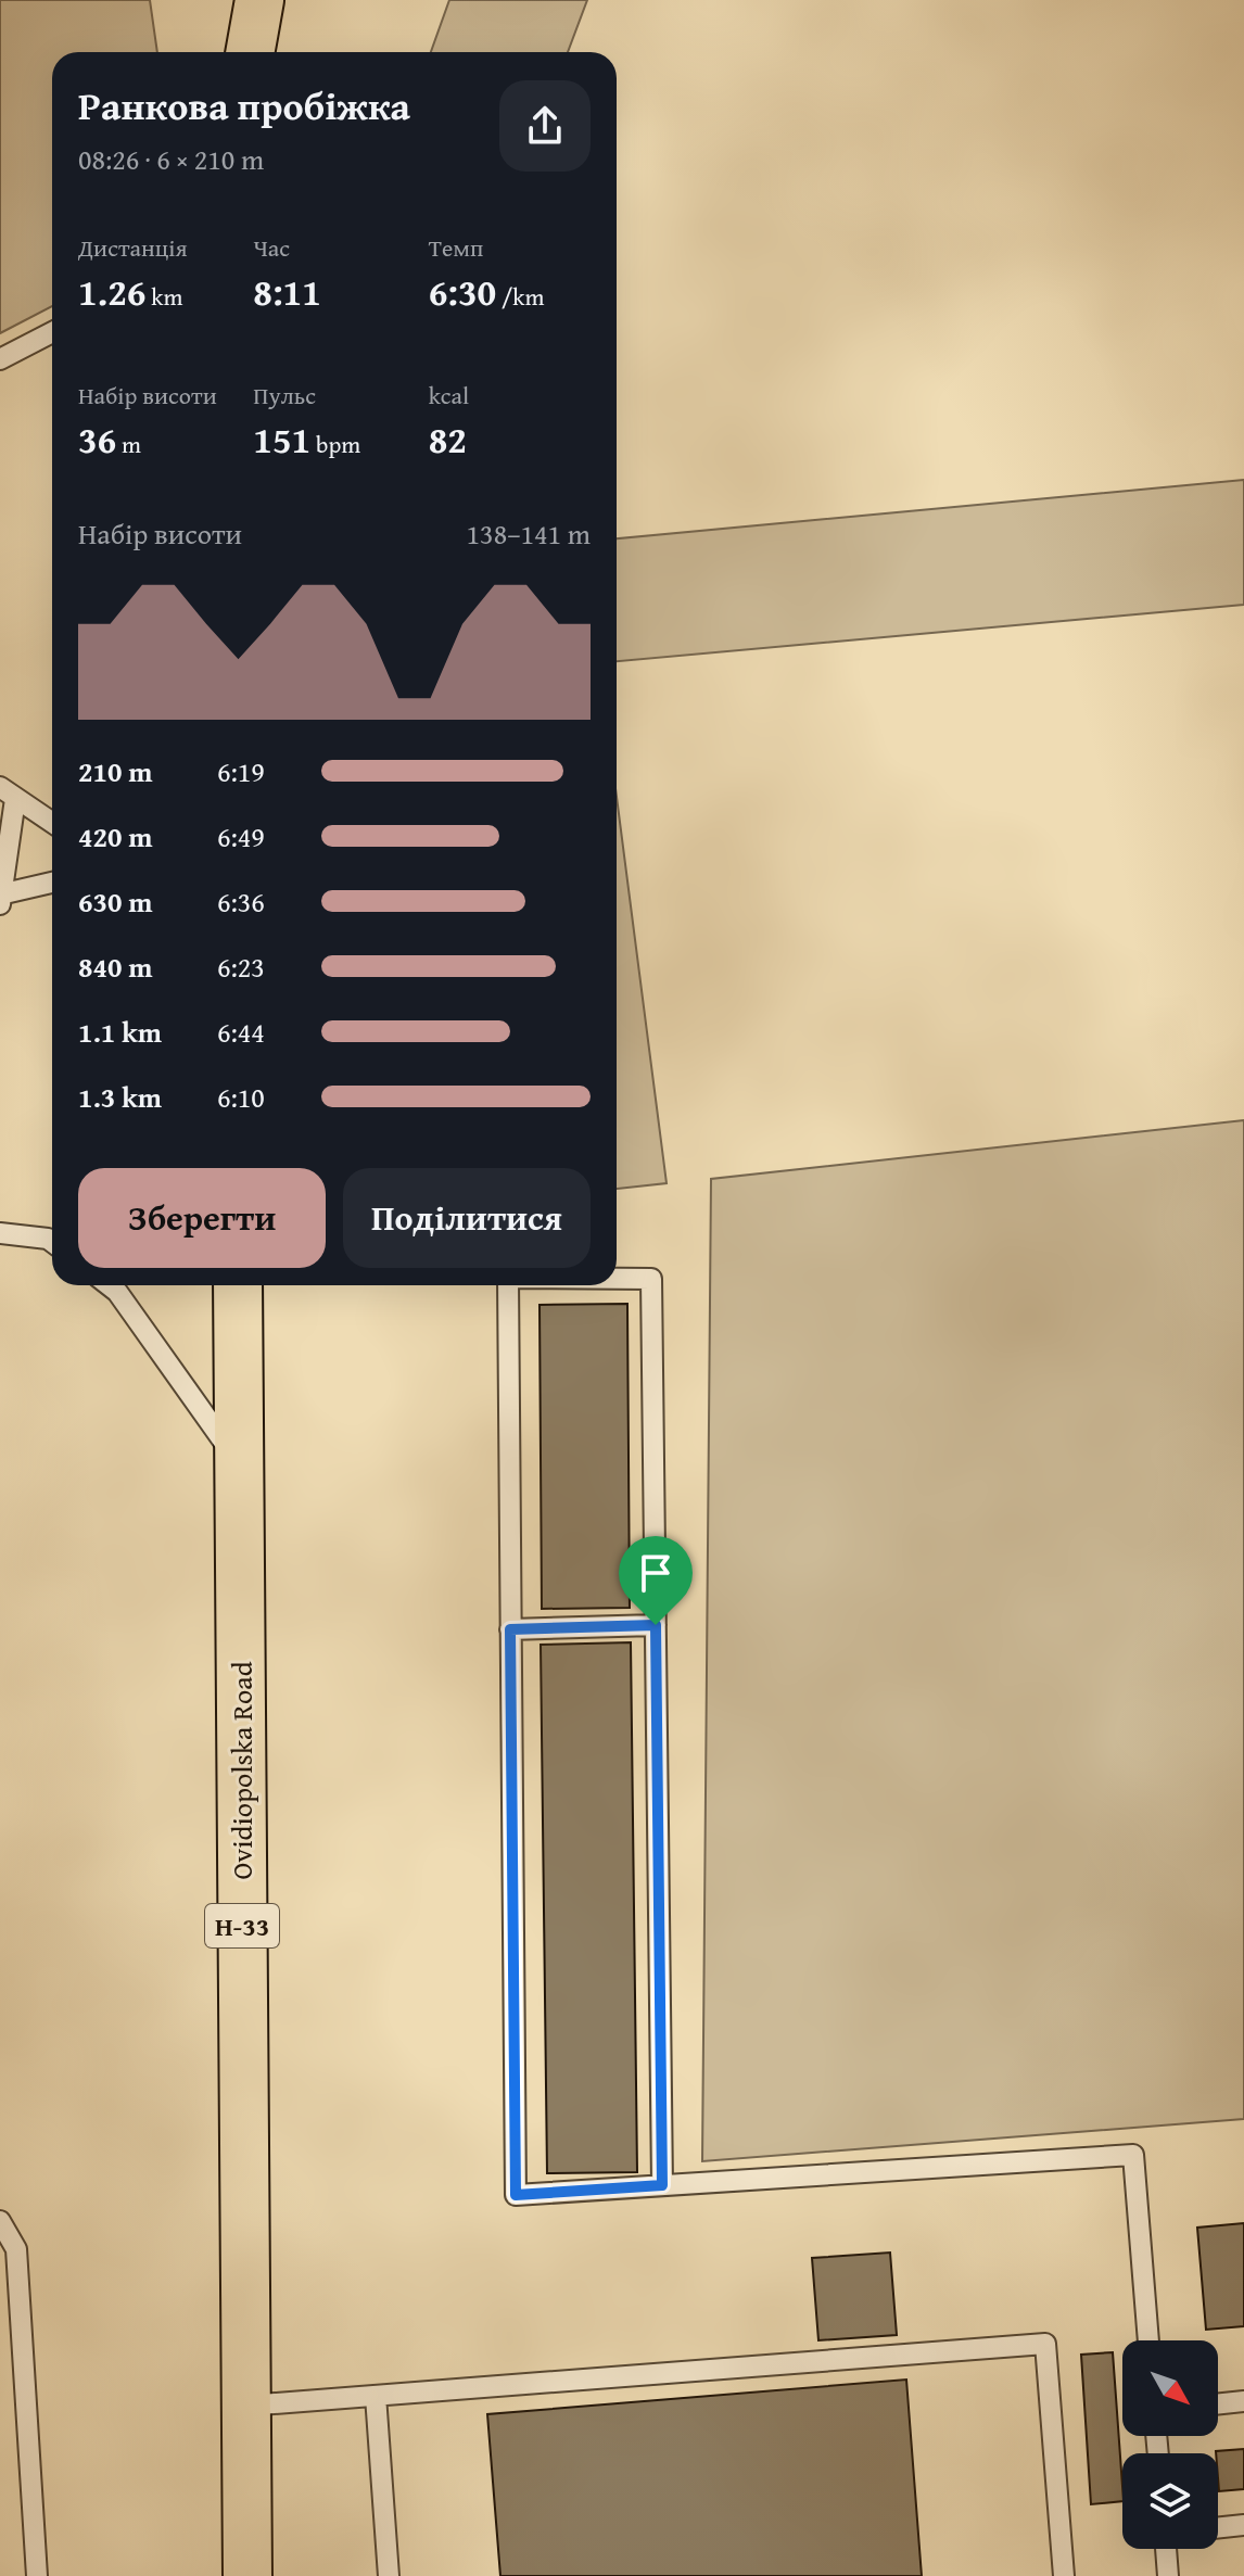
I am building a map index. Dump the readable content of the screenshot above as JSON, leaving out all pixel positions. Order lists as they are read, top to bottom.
{
  "streets": {
    "main road": ["Ovidiopolska Road", "Н-33"]
  },
  "north": "bottom right",
  "page": {
    "heading": ["Ранкова пробіжка", "08:26 · 6 × 210 m"],
    "stats": [
      ["Дистанція", "1.26 km"],
      ["Час", "8:11"],
      ["Темп", "6:30 /km"],
      ["Набір висоти", "36 m"],
      ["Пульс", "151 bpm"],
      ["kcal", "82"]
    ],
    "chart": ["Набір висоти", "138–141 m"],
    "list": [
      {
        "name": "210 m",
        "note": "6:19"
      },
      {
        "name": "420 m",
        "note": "6:49"
      },
      {
        "name": "630 m",
        "note": "6:36"
      },
      {
        "name": "840 m",
        "note": "6:23"
      },
      {
        "name": "1.1 km",
        "note": "6:44"
      },
      {
        "name": "1.3 km",
        "note": "6:10"
      }
    ],
    "buttons": ["Зберегти", "Поділитися"]
  }
}
